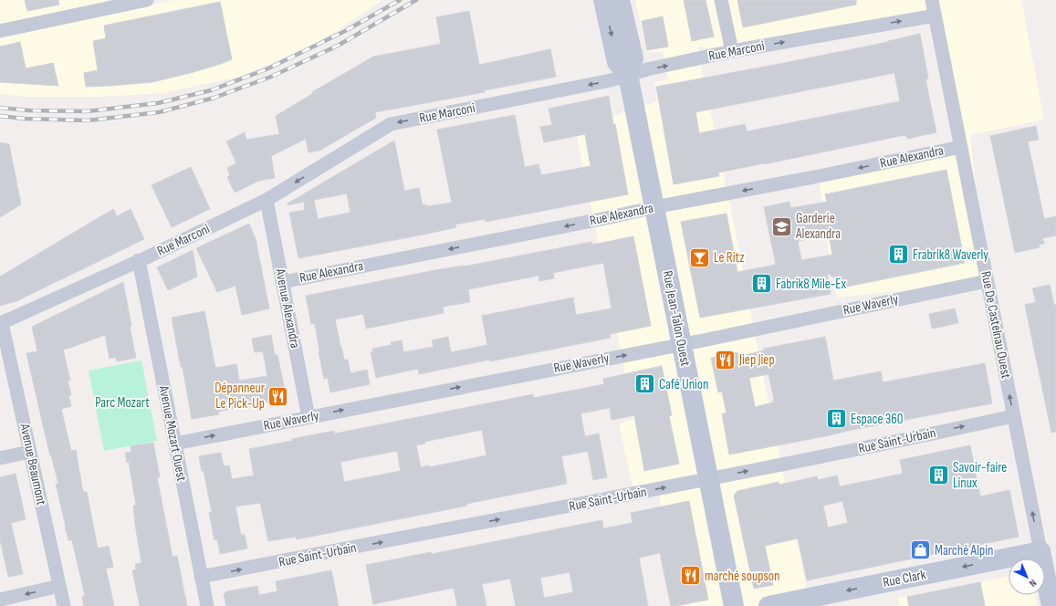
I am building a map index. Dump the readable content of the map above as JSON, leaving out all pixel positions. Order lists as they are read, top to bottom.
{
  "streets": {
    "main road": ["Rue Jean-Talon Ouest", "Rue De Castelnau Ouest", "Rue Clark"],
    "street": [
      "Rue Marconi",
      "Rue Alexandra",
      "Rue Waverly",
      "Avenue Alexandra",
      "Avenue Mozart Ouest",
      "Rue Saint-Urbain",
      "Avenue Beaumont"
    ]
  },
  "crossings": [
    ["Rue Marconi", "Avenue Alexandra"],
    ["Rue Marconi", "Rue Jean-Talon Ouest"],
    ["Rue Marconi", "Rue De Castelnau Ouest"],
    ["Rue Marconi", "Avenue Mozart Ouest"],
    ["Rue Marconi", "Avenue Beaumont"],
    ["Rue Alexandra", "Avenue Alexandra"],
    ["Rue Alexandra", "Rue Jean-Talon Ouest"],
    ["Rue Alexandra", "Rue De Castelnau Ouest"],
    ["Rue Waverly", "Avenue Alexandra"],
    ["Rue Waverly", "Rue Jean-Talon Ouest"],
    ["Rue Waverly", "Rue De Castelnau Ouest"],
    ["Rue Waverly", "Avenue Mozart Ouest"],
    ["Rue Jean-Talon Ouest", "Rue Saint-Urbain"],
    ["Rue De Castelnau Ouest", "Rue Saint-Urbain"],
    ["Rue De Castelnau Ouest", "Rue Clark"],
    ["Avenue Mozart Ouest", "Rue Saint-Urbain"]
  ],
  "one_way": [
    "Rue Alexandra",
    "Rue Waverly",
    "Rue De Castelnau Ouest",
    "Rue Saint-Urbain",
    "Rue Clark"
  ],
  "parks": ["Parc Mozart"],
  "places": {
    "school or university": ["Garderie Alexandra"],
    "building": [
      "Frabrik8 Waverly",
      "Fabrik8 Mile-Ex",
      "Café Union",
      "Espace 360",
      "Savoir-faire Linux"
    ],
    "bar": ["Le Ritz"],
    "restaurant": ["Jiep Jiep", "Dépanneur Le Pick-Up", "marché soupson"],
    "shop": ["Marché Alpin"]
  },
  "north": "bottom right"
}
